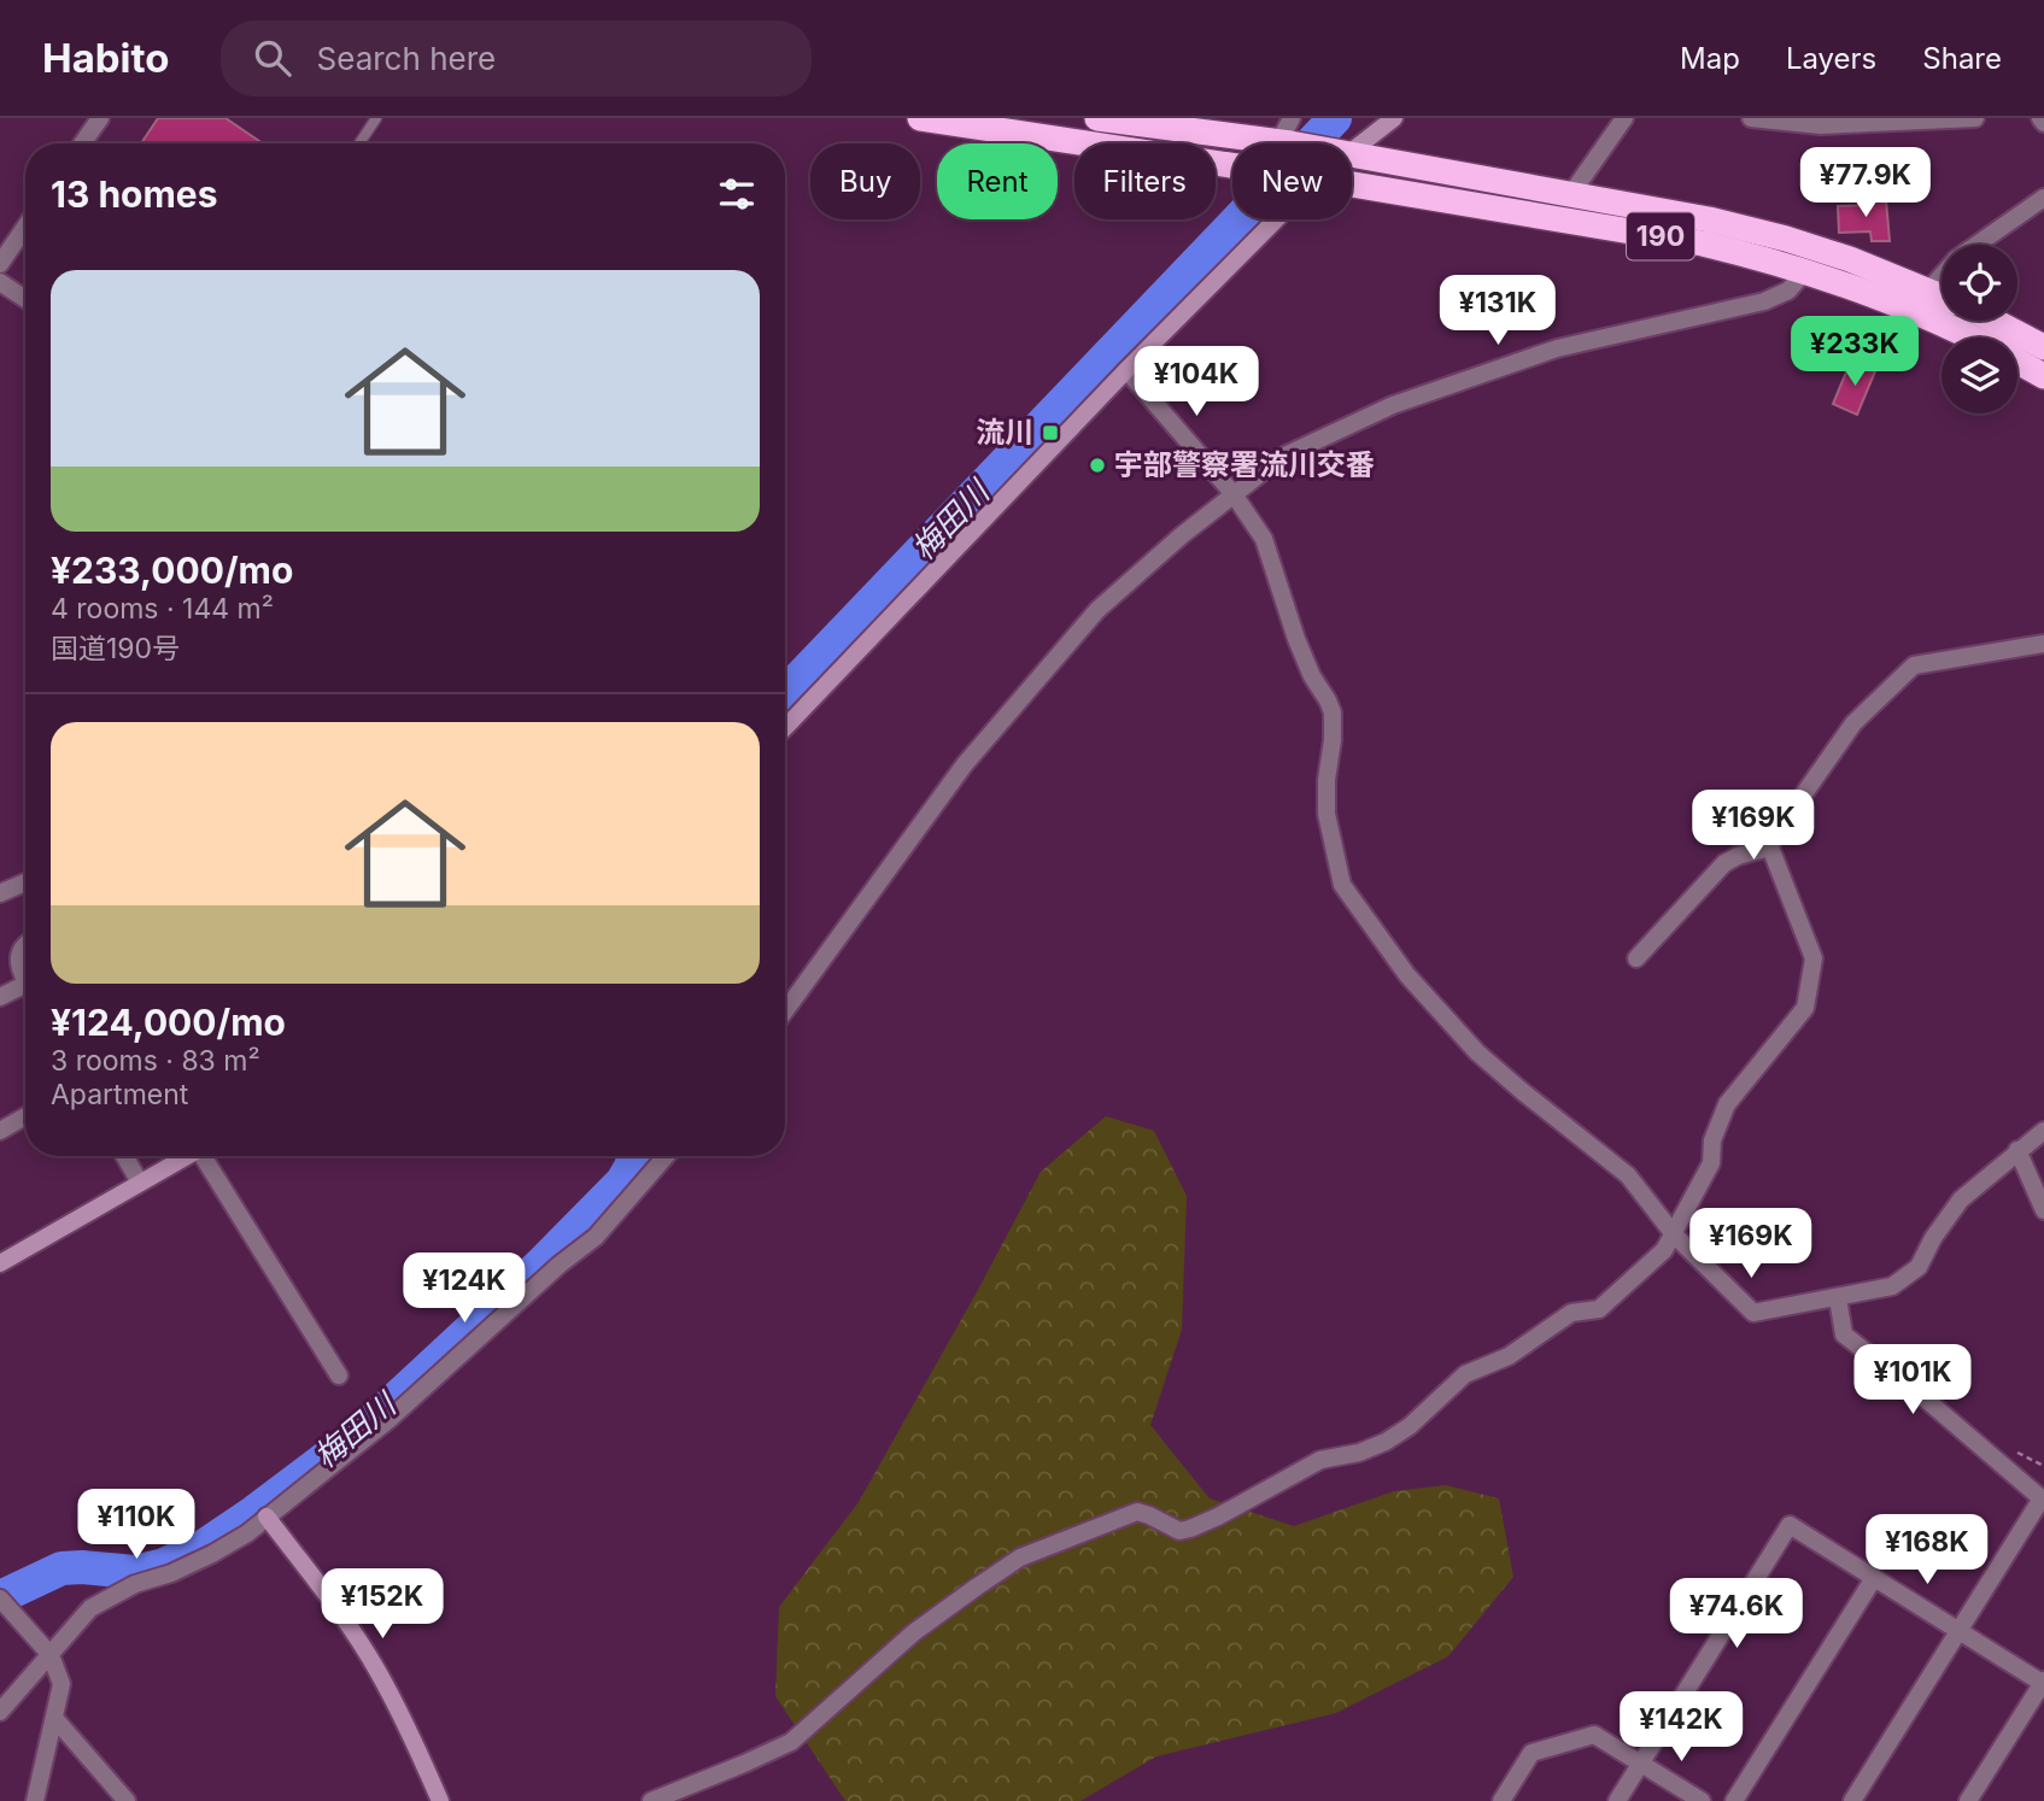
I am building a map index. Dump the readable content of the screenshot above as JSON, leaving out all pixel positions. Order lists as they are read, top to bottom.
{
  "streets": {
    "highway": ["190"]
  },
  "water": ["梅田川"],
  "places": {
    "transit": ["流川"],
    "other": ["宇部警察署流川交番"]
  },
  "page": {
    "header": "Habito",
    "search": "Search here",
    "nav": ["Map", "Layers", "Share"],
    "chip": [
      "Buy",
      "Rent",
      "Filters",
      "New"
    ],
    "heading": "13 homes",
    "price": [
      "¥77.9K",
      "¥131K",
      "¥233K",
      "¥104K",
      "¥169K",
      "¥169K",
      "¥124K",
      "¥101K",
      "¥110K",
      "¥168K",
      "¥152K",
      "¥74.6K",
      "¥142K"
    ],
    "list": [
      {
        "name": "¥233,000/mo",
        "note": "4 rooms · 144 m² · 国道190号"
      },
      {
        "name": "¥124,000/mo",
        "note": "3 rooms · 83 m² · Apartment"
      }
    ]
  }
}
